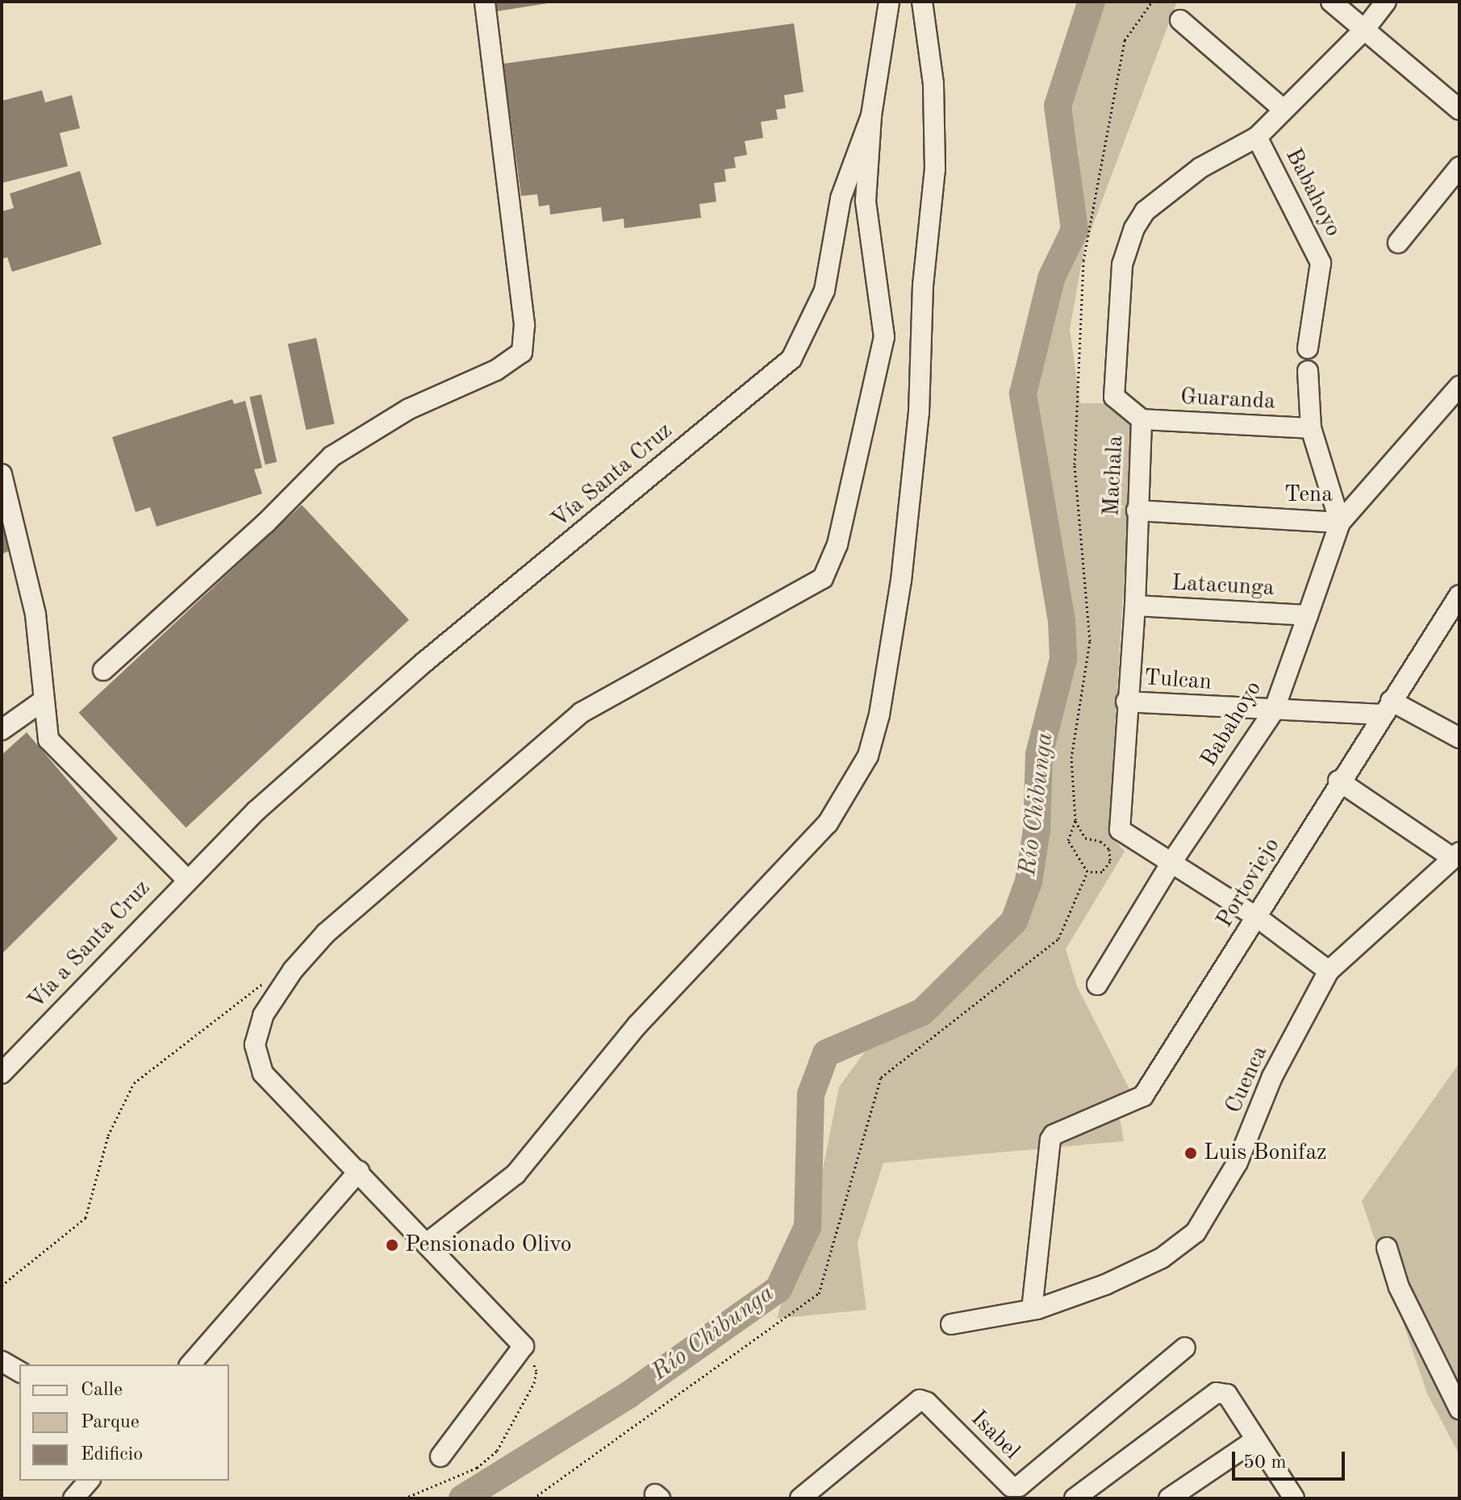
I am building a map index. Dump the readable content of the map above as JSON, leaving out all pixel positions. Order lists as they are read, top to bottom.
{
  "streets": {
    "street": [
      "Babahoyo",
      "Guaranda",
      "Vía Santa Cruz",
      "Machala",
      "Tena",
      "Latacunga",
      "Tulcan",
      "Portoviejo",
      "Vía a Santa Cruz",
      "Cuenca",
      "Isabel"
    ]
  },
  "crossings": [
    ["Babahoyo", "Machala"],
    ["Babahoyo", "Tena"],
    ["Babahoyo", "Latacunga"],
    ["Babahoyo", "Tulcan"],
    ["Guaranda", "Machala"],
    ["Vía Santa Cruz", "Vía a Santa Cruz"],
    ["Machala", "Tena"],
    ["Machala", "Latacunga"],
    ["Machala", "Tulcan"],
    ["Machala", "Portoviejo"],
    ["Machala", "Cuenca"],
    ["Tulcan", "Portoviejo"],
    ["Portoviejo", "Cuenca"]
  ],
  "water": ["Río Chibunga"],
  "places": ["Luis Bonifaz", "Pensionado Olivo"],
  "legend": ["Calle", "Parque", "Edificio"],
  "scale_bar": "50 m"
}
